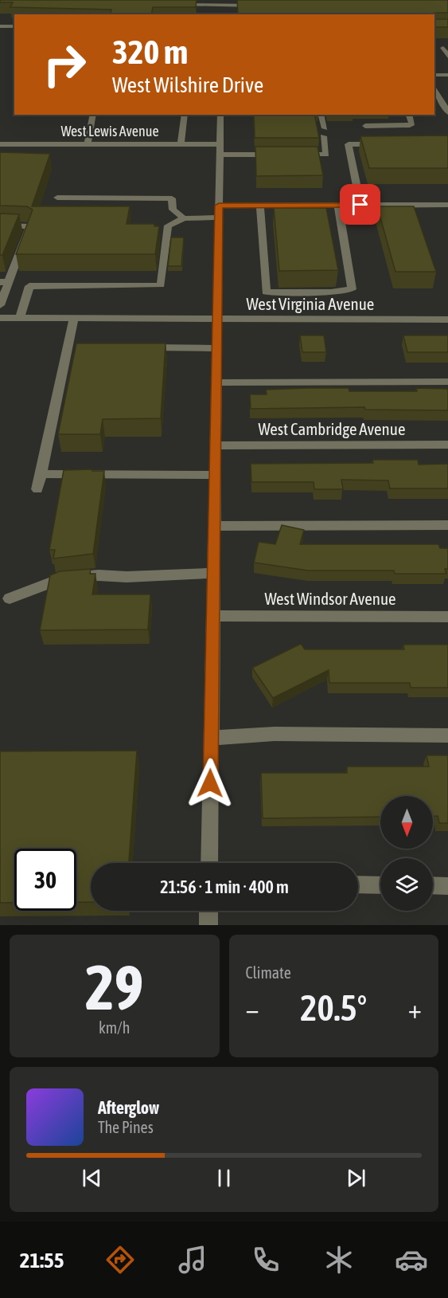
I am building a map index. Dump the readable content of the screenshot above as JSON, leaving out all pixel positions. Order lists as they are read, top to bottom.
{
  "streets": {
    "street": [
      "West Lewis Avenue",
      "West Virginia Avenue",
      "West Cambridge Avenue",
      "West Windsor Avenue"
    ]
  },
  "north": "bottom",
  "page": {
    "turn": ["320 m", "West Wilshire Drive"],
    "limit": "30",
    "trip": "21:56 · 1 min · 400 m",
    "tile": [
      ["29", "km/h"],
      "Climate"
    ],
    "heat": ["−", "20.5°", "+"],
    "song": ["Afterglow", "The Pines"],
    "tabs": "21:55"
  }
}
